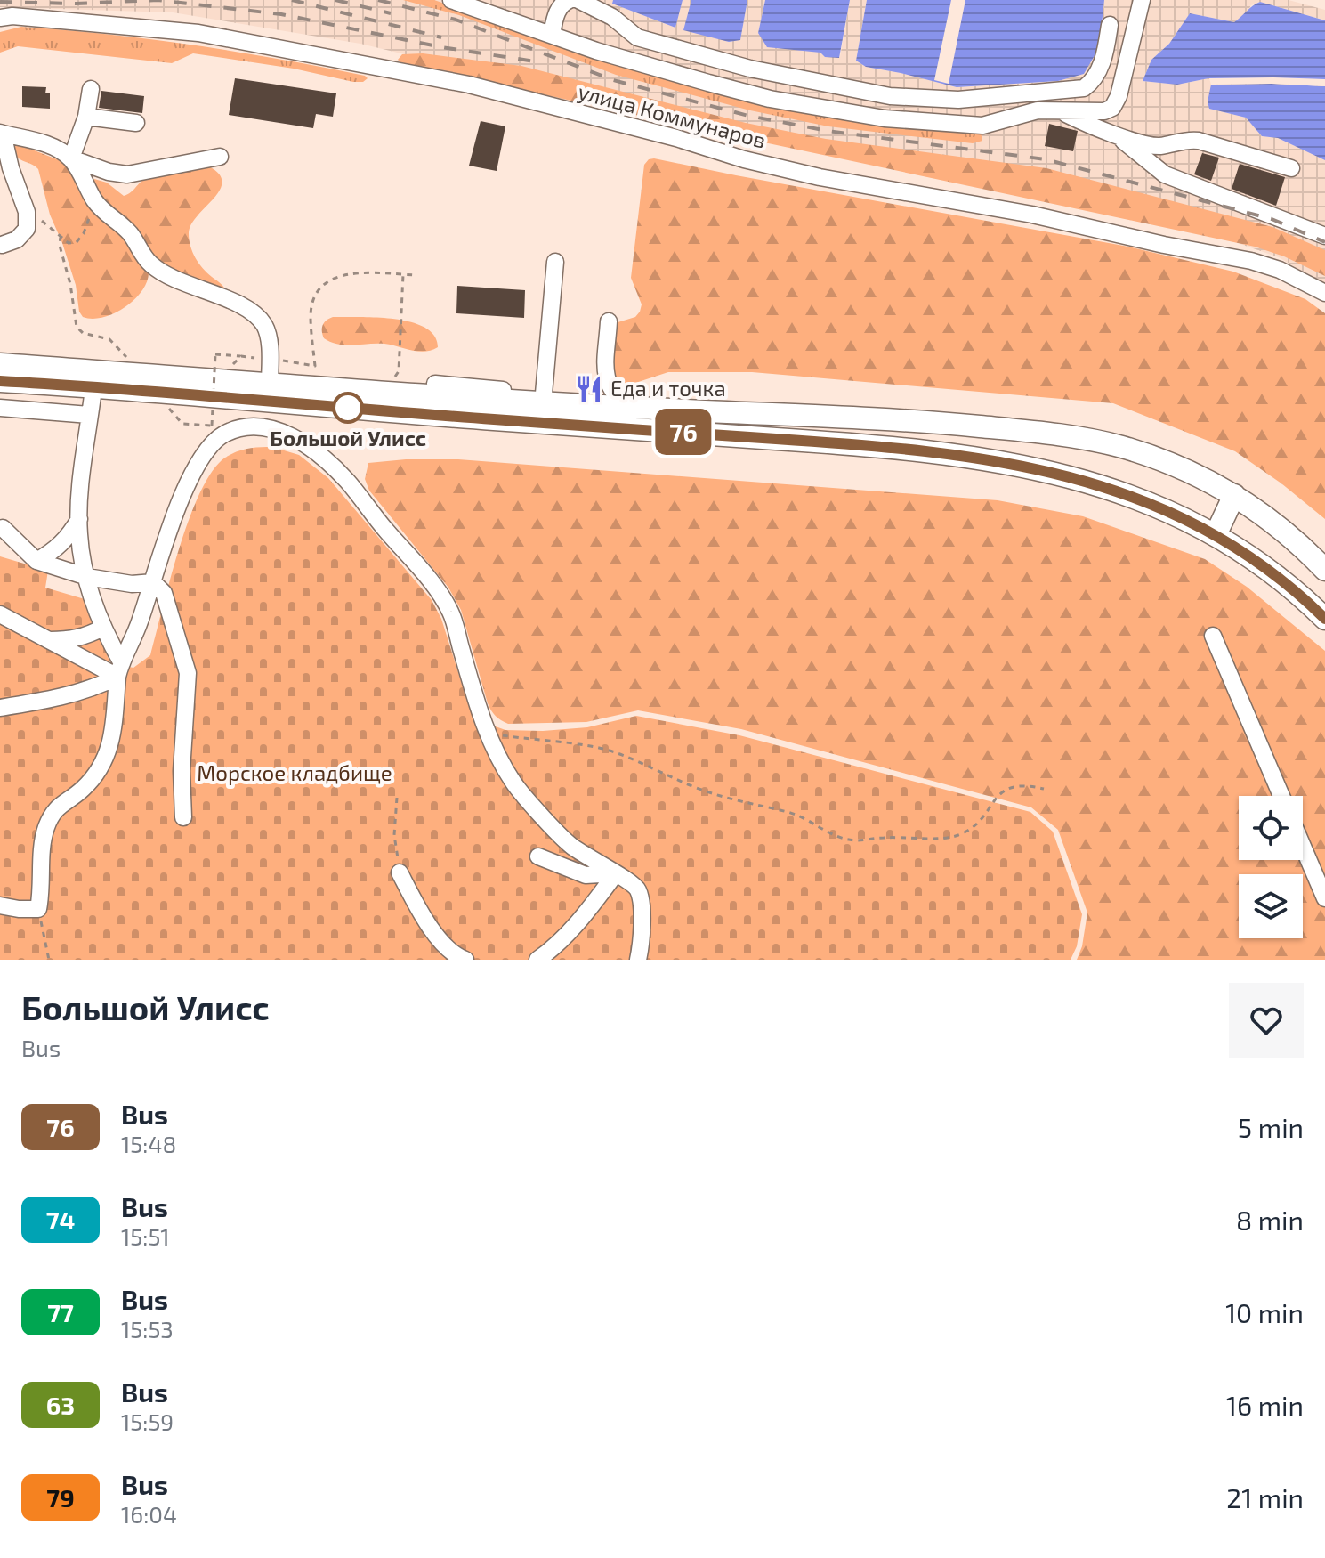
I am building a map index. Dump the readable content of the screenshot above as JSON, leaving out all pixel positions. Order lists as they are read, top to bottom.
{
  "streets": {
    "street": ["улица Коммунаров"]
  },
  "parks": ["Морское кладбище"],
  "places": {
    "restaurant": ["Еда и точка"],
    "other": ["Большой Улисс"]
  },
  "lines": ["bus line 76"],
  "page": {
    "on_map": "76",
    "heading": ["Большой Улисс", "Bus"],
    "list": [
      {
        "mark": "76",
        "name": "Bus",
        "note": "15:48",
        "value": "5 min"
      },
      {
        "mark": "74",
        "name": "Bus",
        "note": "15:51",
        "value": "8 min"
      },
      {
        "mark": "77",
        "name": "Bus",
        "note": "15:53",
        "value": "10 min"
      },
      {
        "mark": "63",
        "name": "Bus",
        "note": "15:59",
        "value": "16 min"
      },
      {
        "mark": "79",
        "name": "Bus",
        "note": "16:04",
        "value": "21 min"
      }
    ]
  }
}
